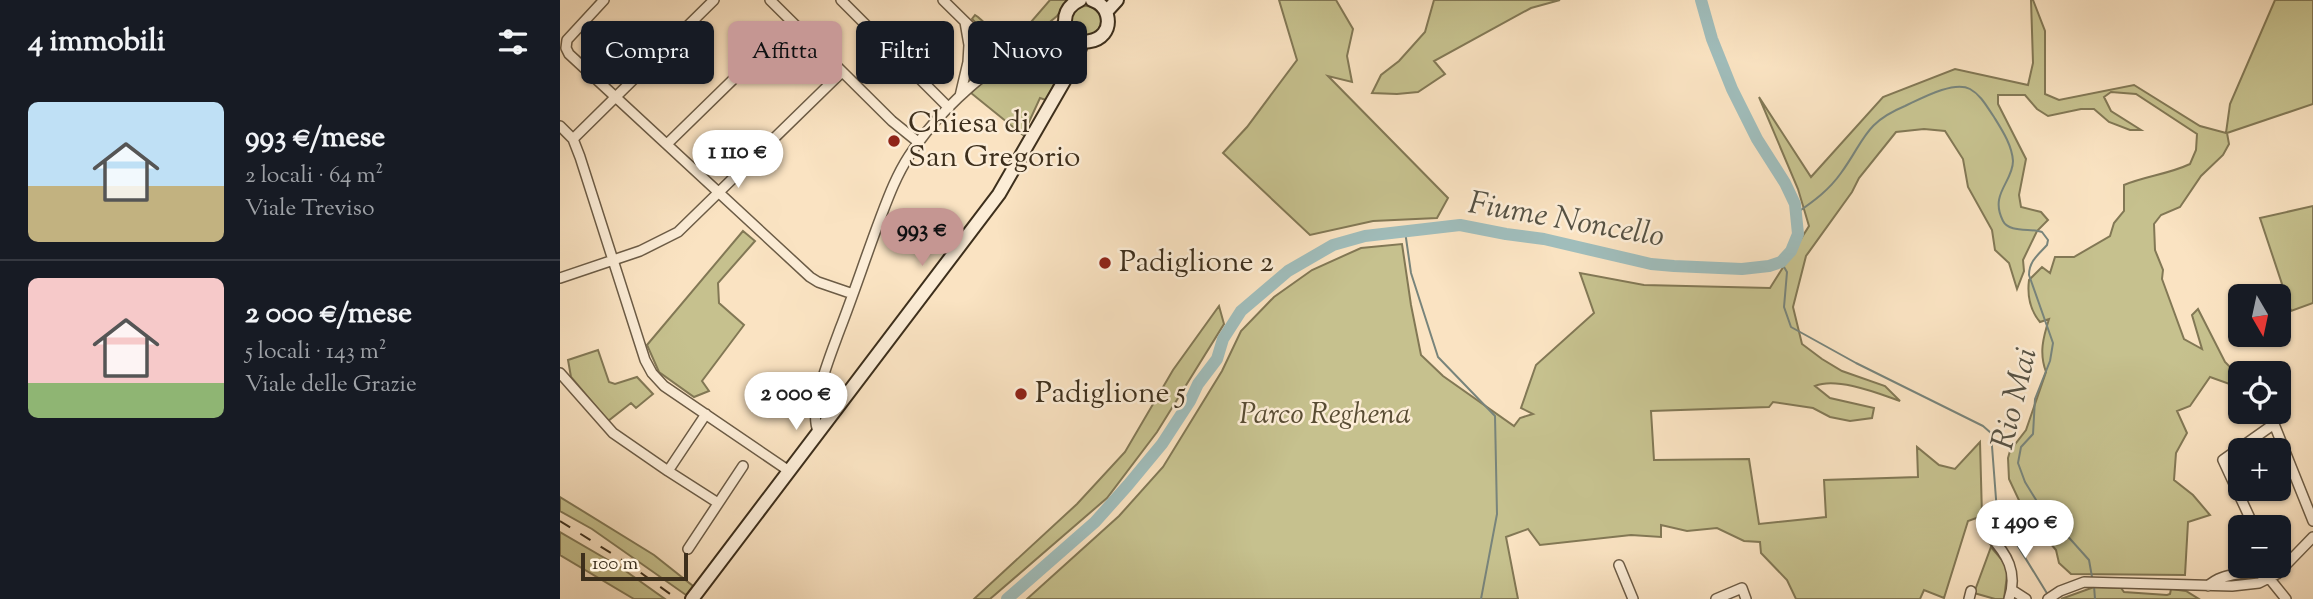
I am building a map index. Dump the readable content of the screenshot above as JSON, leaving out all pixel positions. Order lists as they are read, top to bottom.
{
  "water": ["Fiume Noncello", "Rio Mai"],
  "parks": ["Parco Reghena"],
  "places": ["Chiesa di San Gregorio", "Padiglione 2", "Padiglione 5"],
  "scale_bar": "100 m",
  "north": "bottom",
  "page": {
    "heading": "4 immobili",
    "chip": [
      "Compra",
      "Affitta",
      "Filtri",
      "Nuovo"
    ],
    "list": [
      {
        "name": "993 €/mese",
        "note": "2 locali · 64 m² · Viale Treviso"
      },
      {
        "name": "2 000 €/mese",
        "note": "5 locali · 143 m² · Viale delle Grazie"
      }
    ],
    "price": [
      "1 110 €",
      "993 €",
      "2 000 €",
      "1 490 €"
    ],
    "map_buttons": ["+", "−"],
    "scale": "100 m"
  }
}
